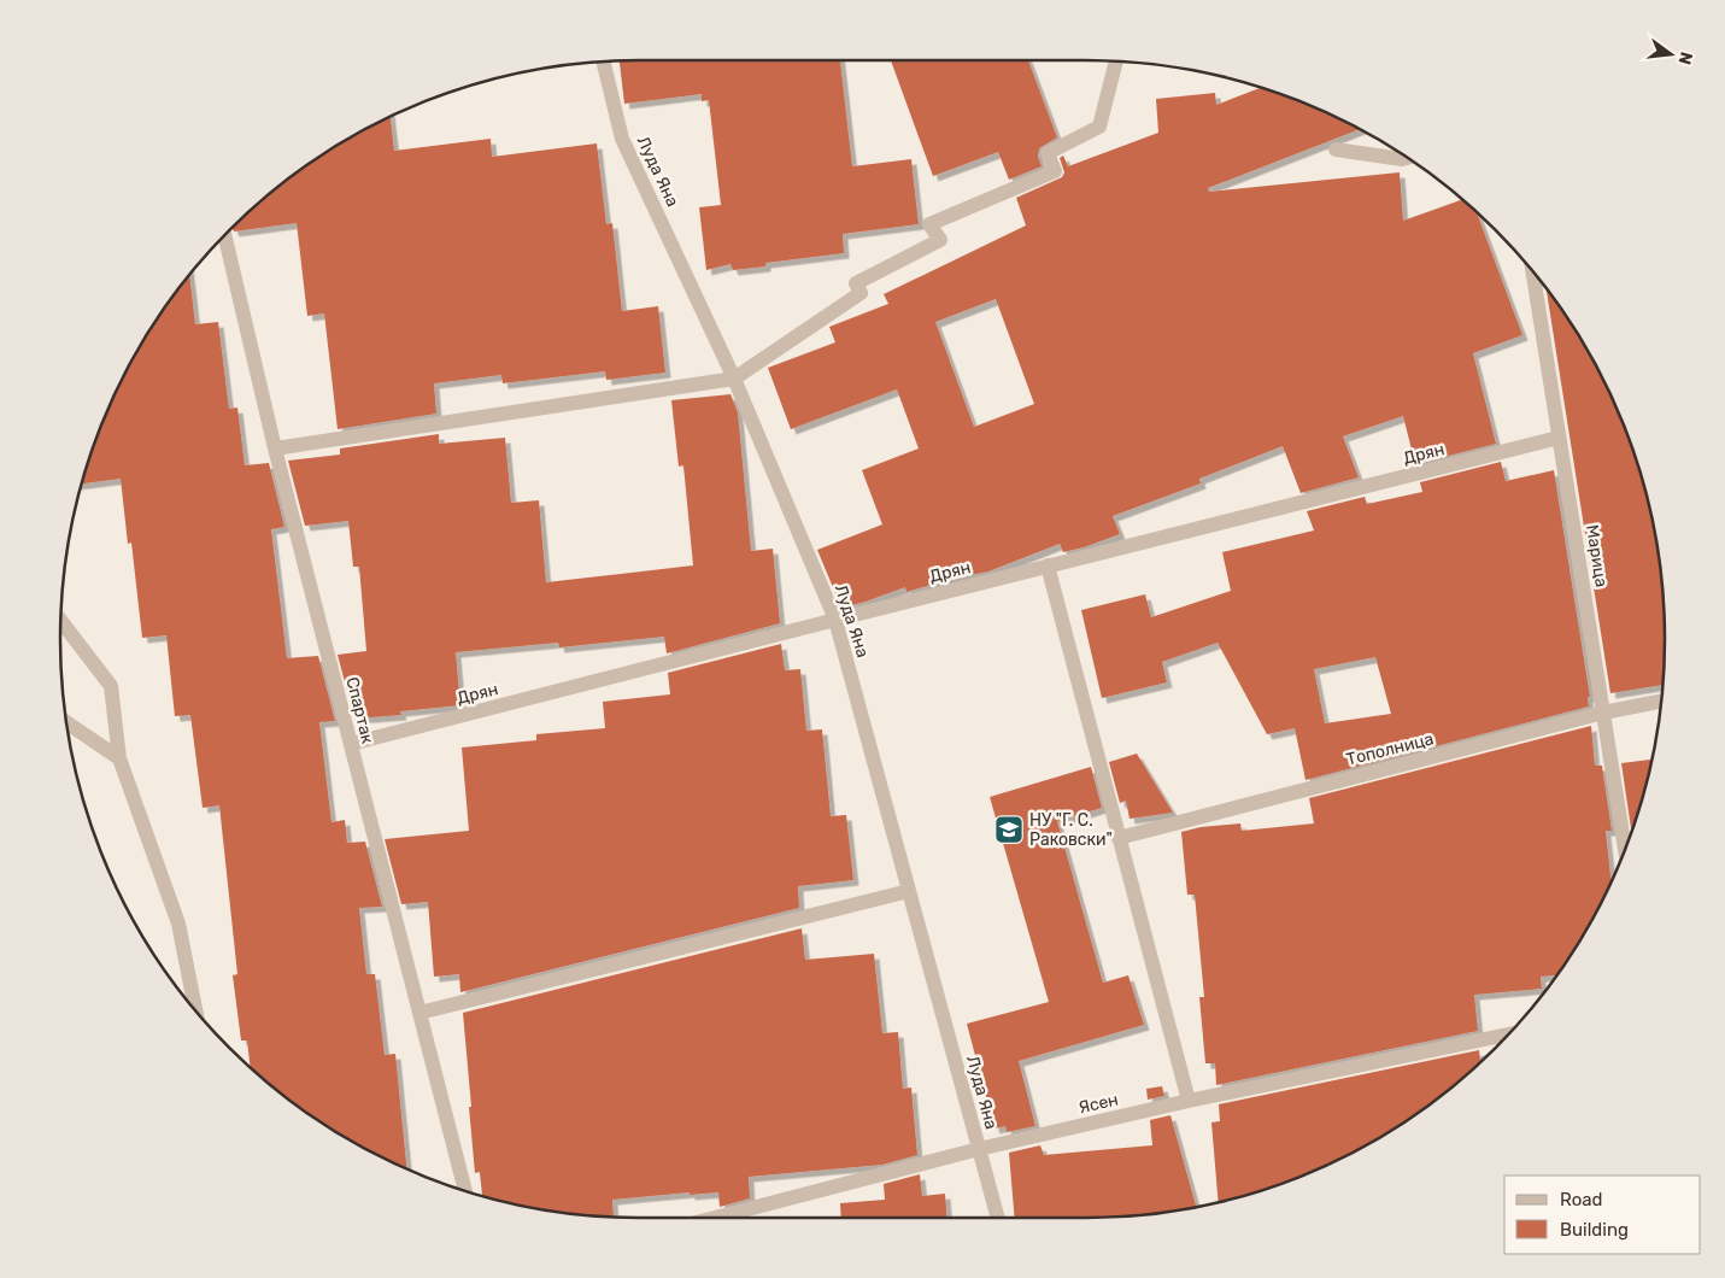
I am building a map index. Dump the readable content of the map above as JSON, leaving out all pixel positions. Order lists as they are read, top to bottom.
{
  "streets": {
    "street": [
      "Луда Яна",
      "Дрян",
      "Марица",
      "Спартак",
      "Тополница",
      "Ясен"
    ]
  },
  "crossings": [
    ["Луда Яна", "Дрян"],
    ["Луда Яна", "Ясен"],
    ["Дрян", "Марица"],
    ["Дрян", "Спартак"],
    ["Марица", "Тополница"]
  ],
  "places": {
    "school or university": ["НУ \"Г. С. Раковски\""]
  },
  "legend": ["Road", "Building"],
  "north": "right"
}
